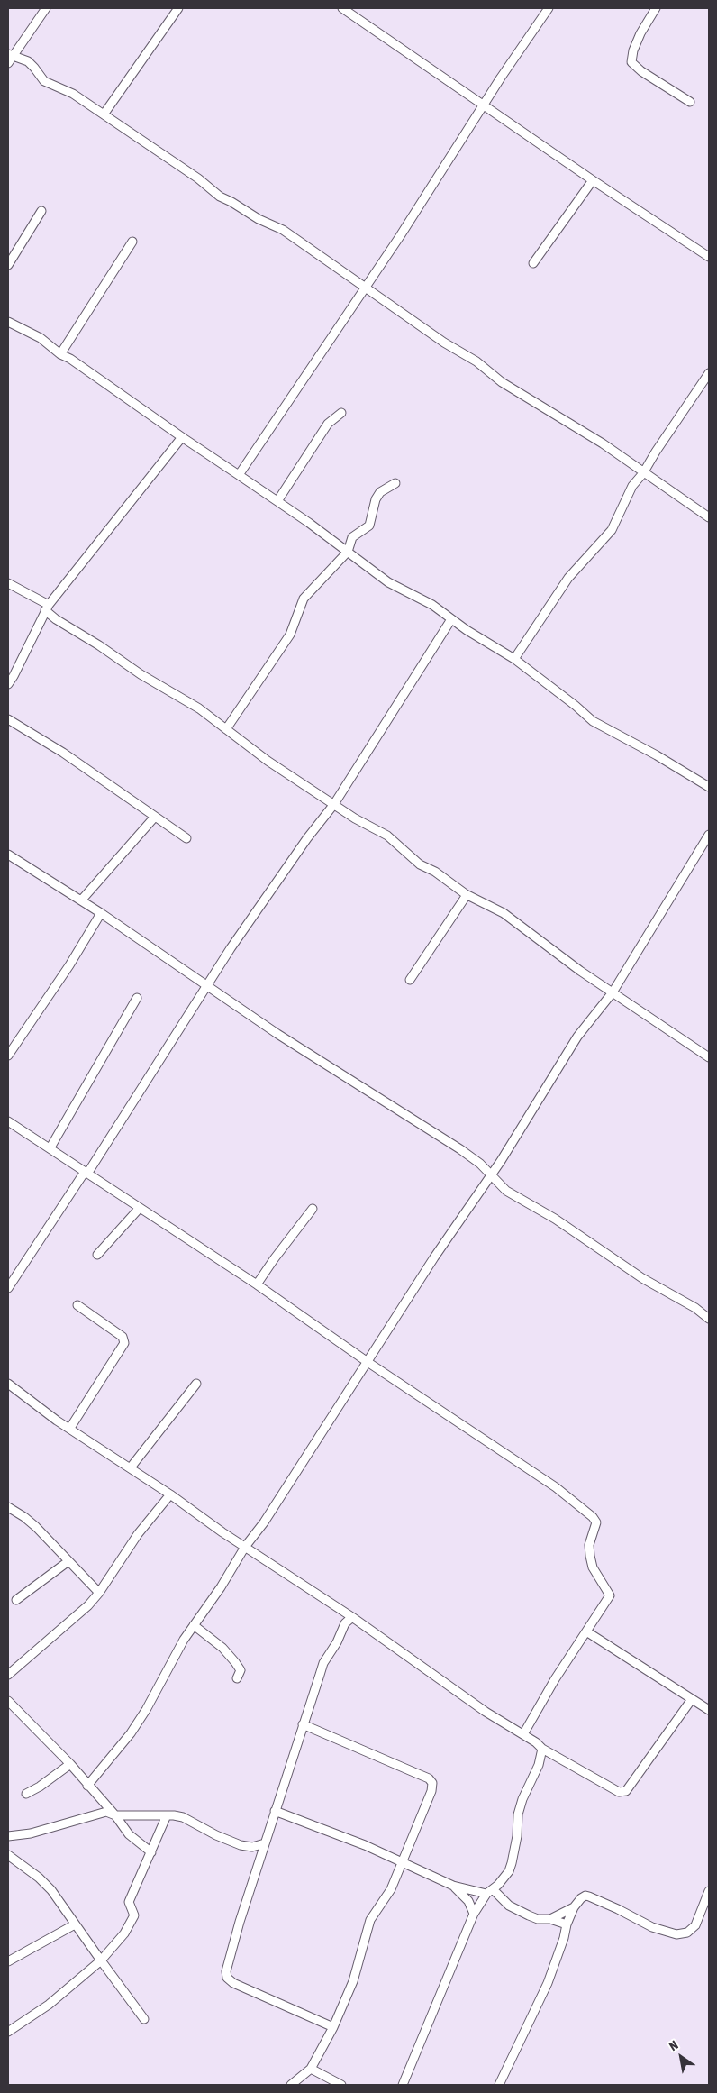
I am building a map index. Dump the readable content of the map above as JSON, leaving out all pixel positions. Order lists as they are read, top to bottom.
{
  "north": "top left"
}
